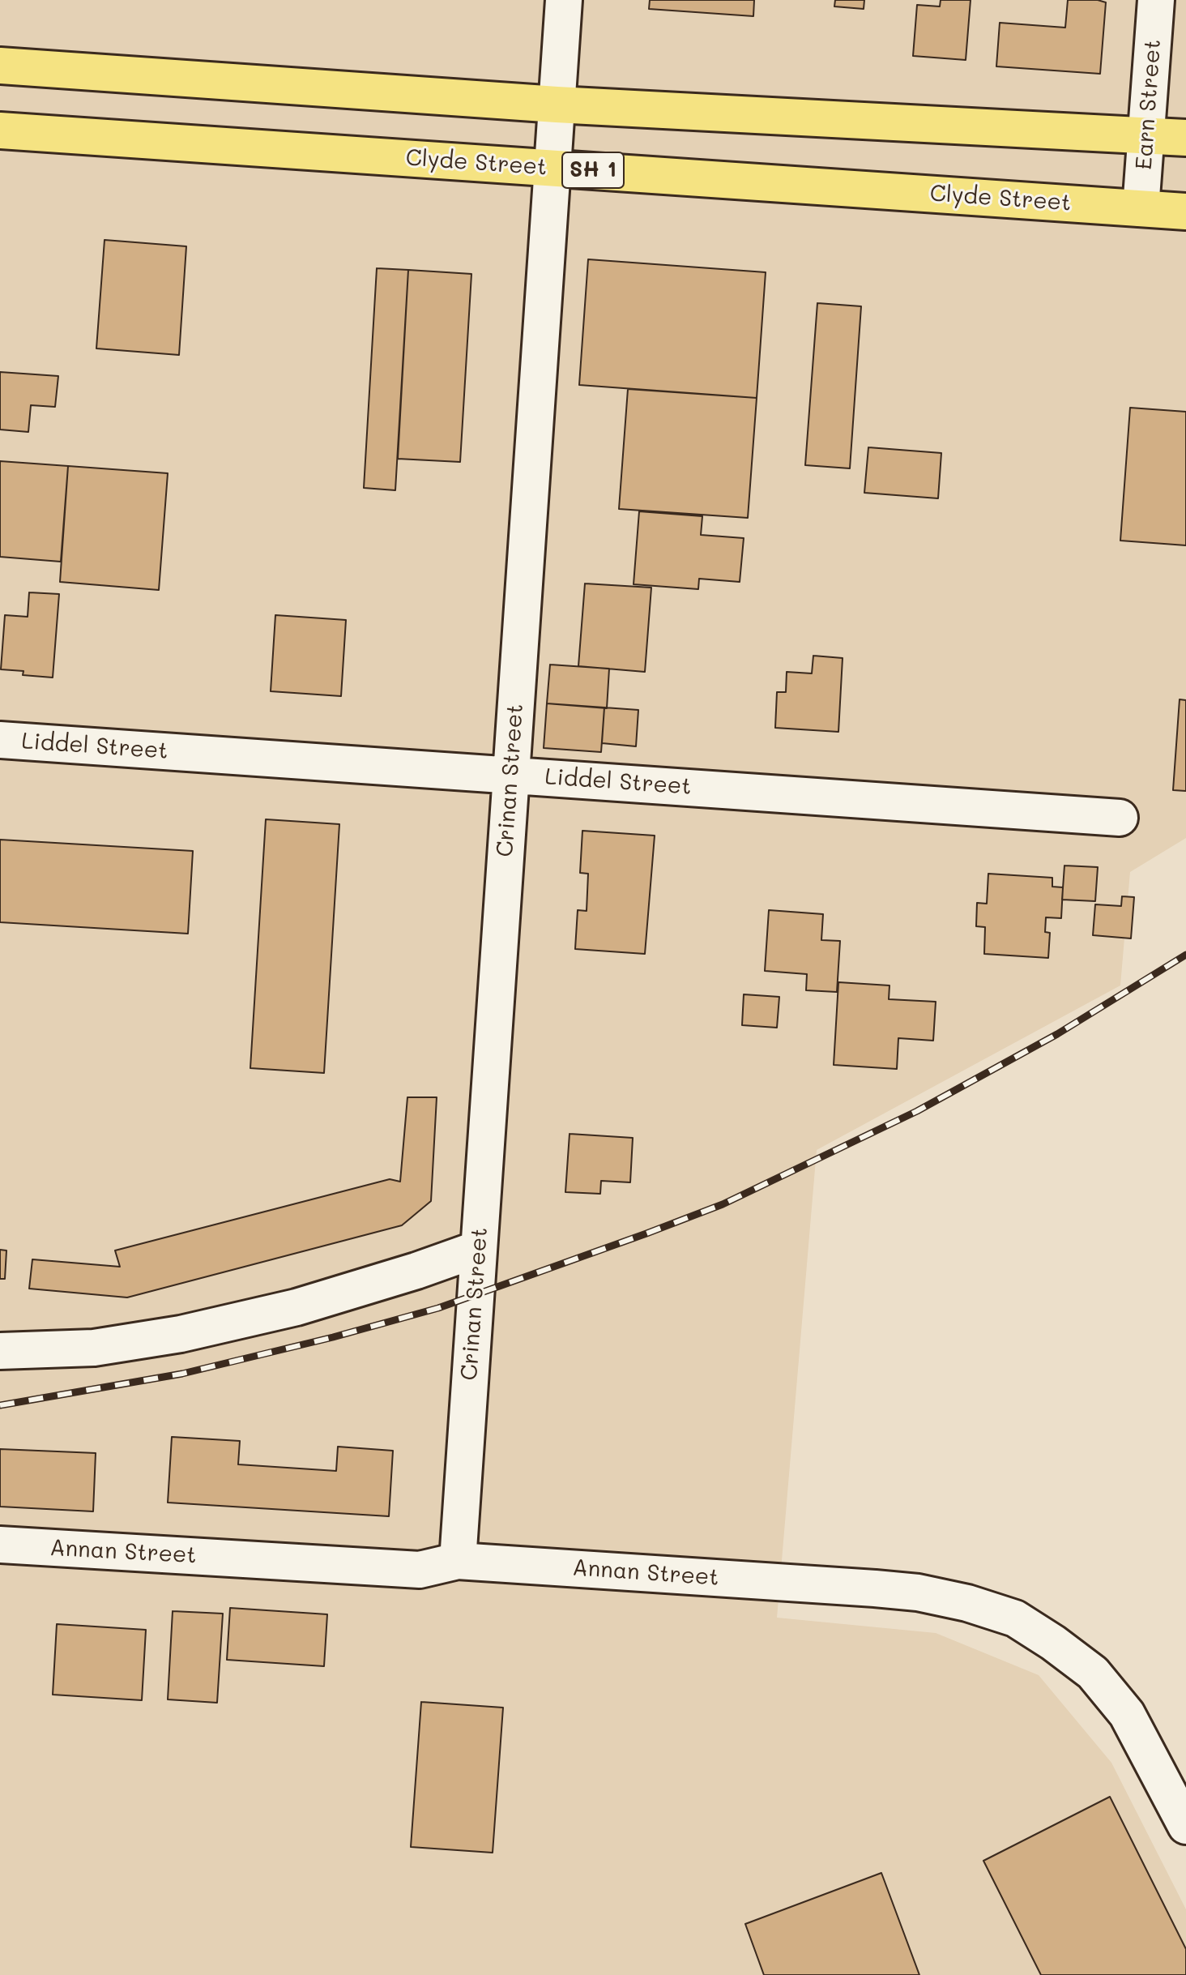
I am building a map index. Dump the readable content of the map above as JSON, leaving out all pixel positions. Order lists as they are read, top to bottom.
{
  "streets": {
    "highway": ["Clyde Street", "SH 1"],
    "street": [
      "Earn Street",
      "Liddel Street",
      "Crinan Street",
      "Annan Street"
    ]
  },
  "crossings": [
    ["Earn Street", "Clyde Street"],
    ["Clyde Street", "Crinan Street"],
    ["Liddel Street", "Crinan Street"],
    ["Crinan Street", "Annan Street"]
  ]
}
